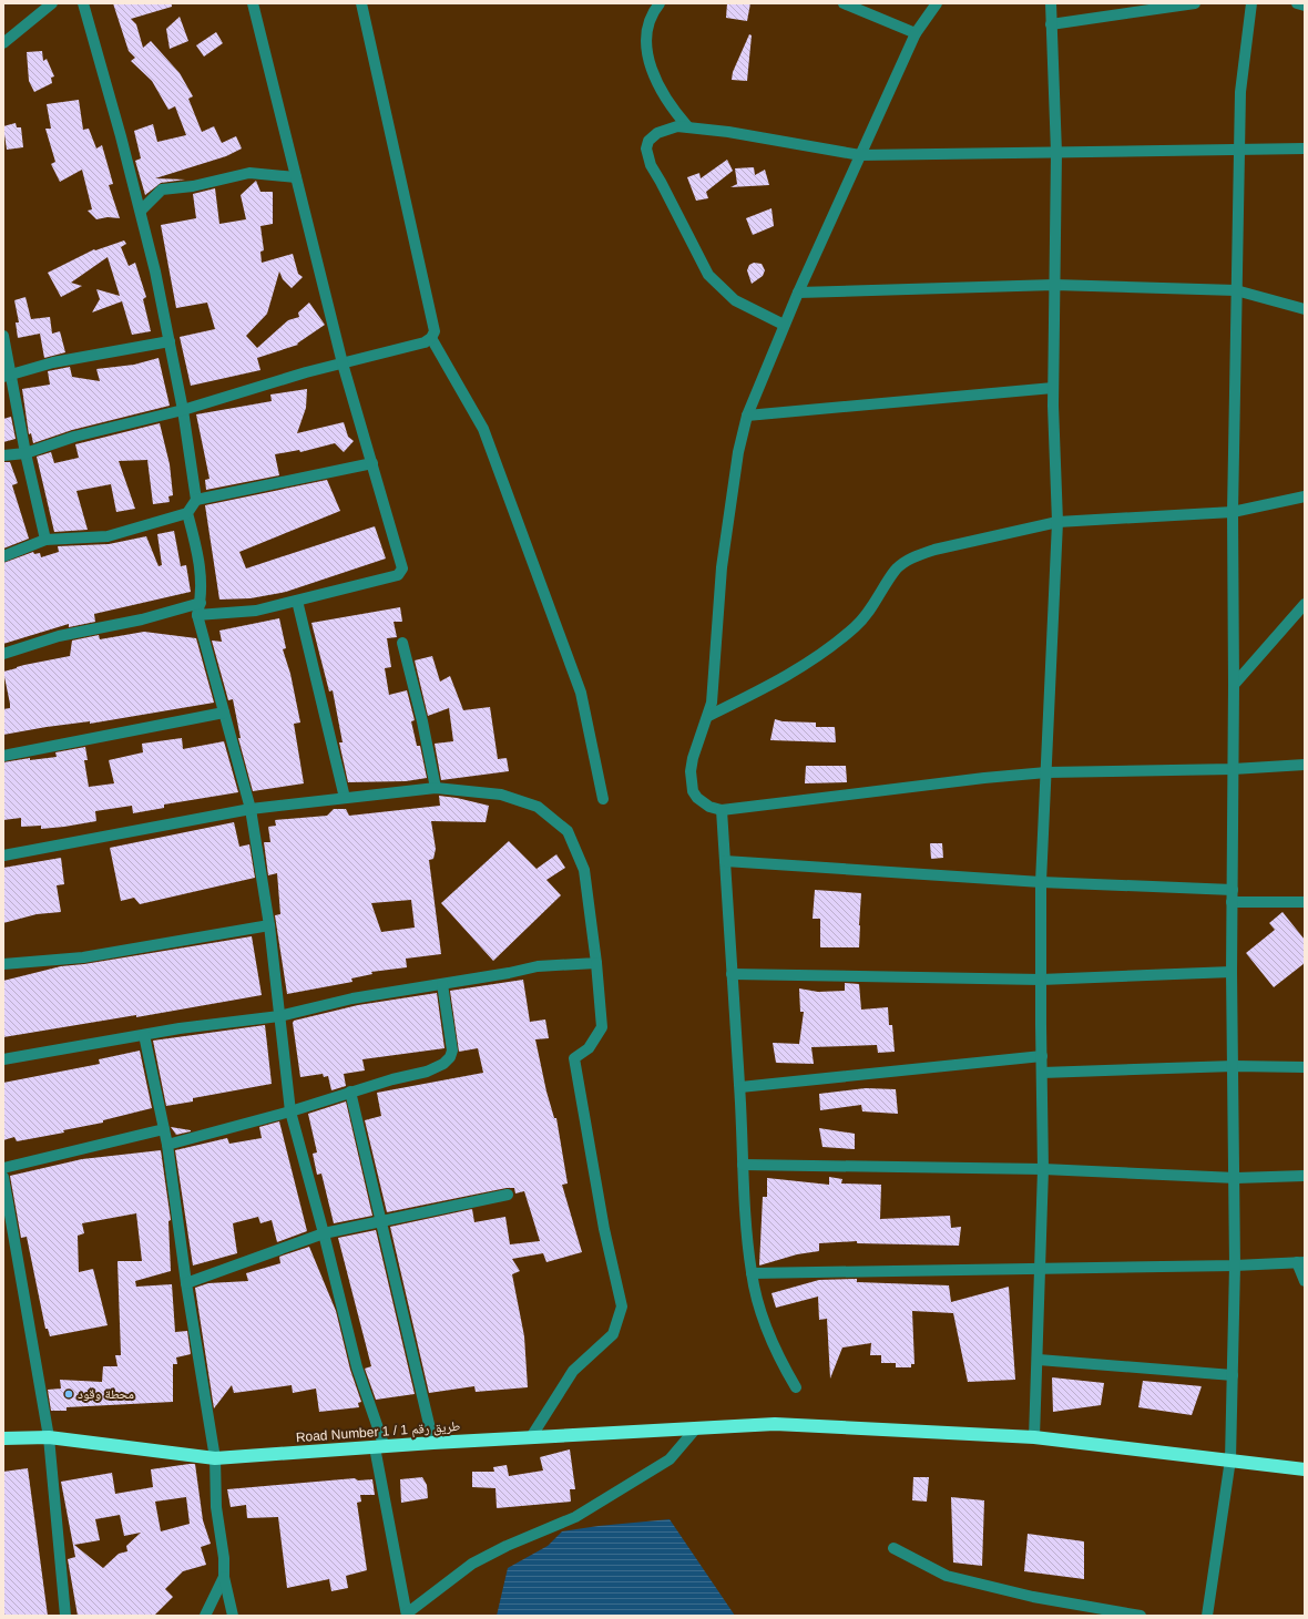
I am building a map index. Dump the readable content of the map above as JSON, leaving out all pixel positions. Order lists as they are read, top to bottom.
{
  "streets": {
    "highway": ["Road Number 1 / طريق رقم 1"]
  },
  "places": ["محطة وقود"]
}
